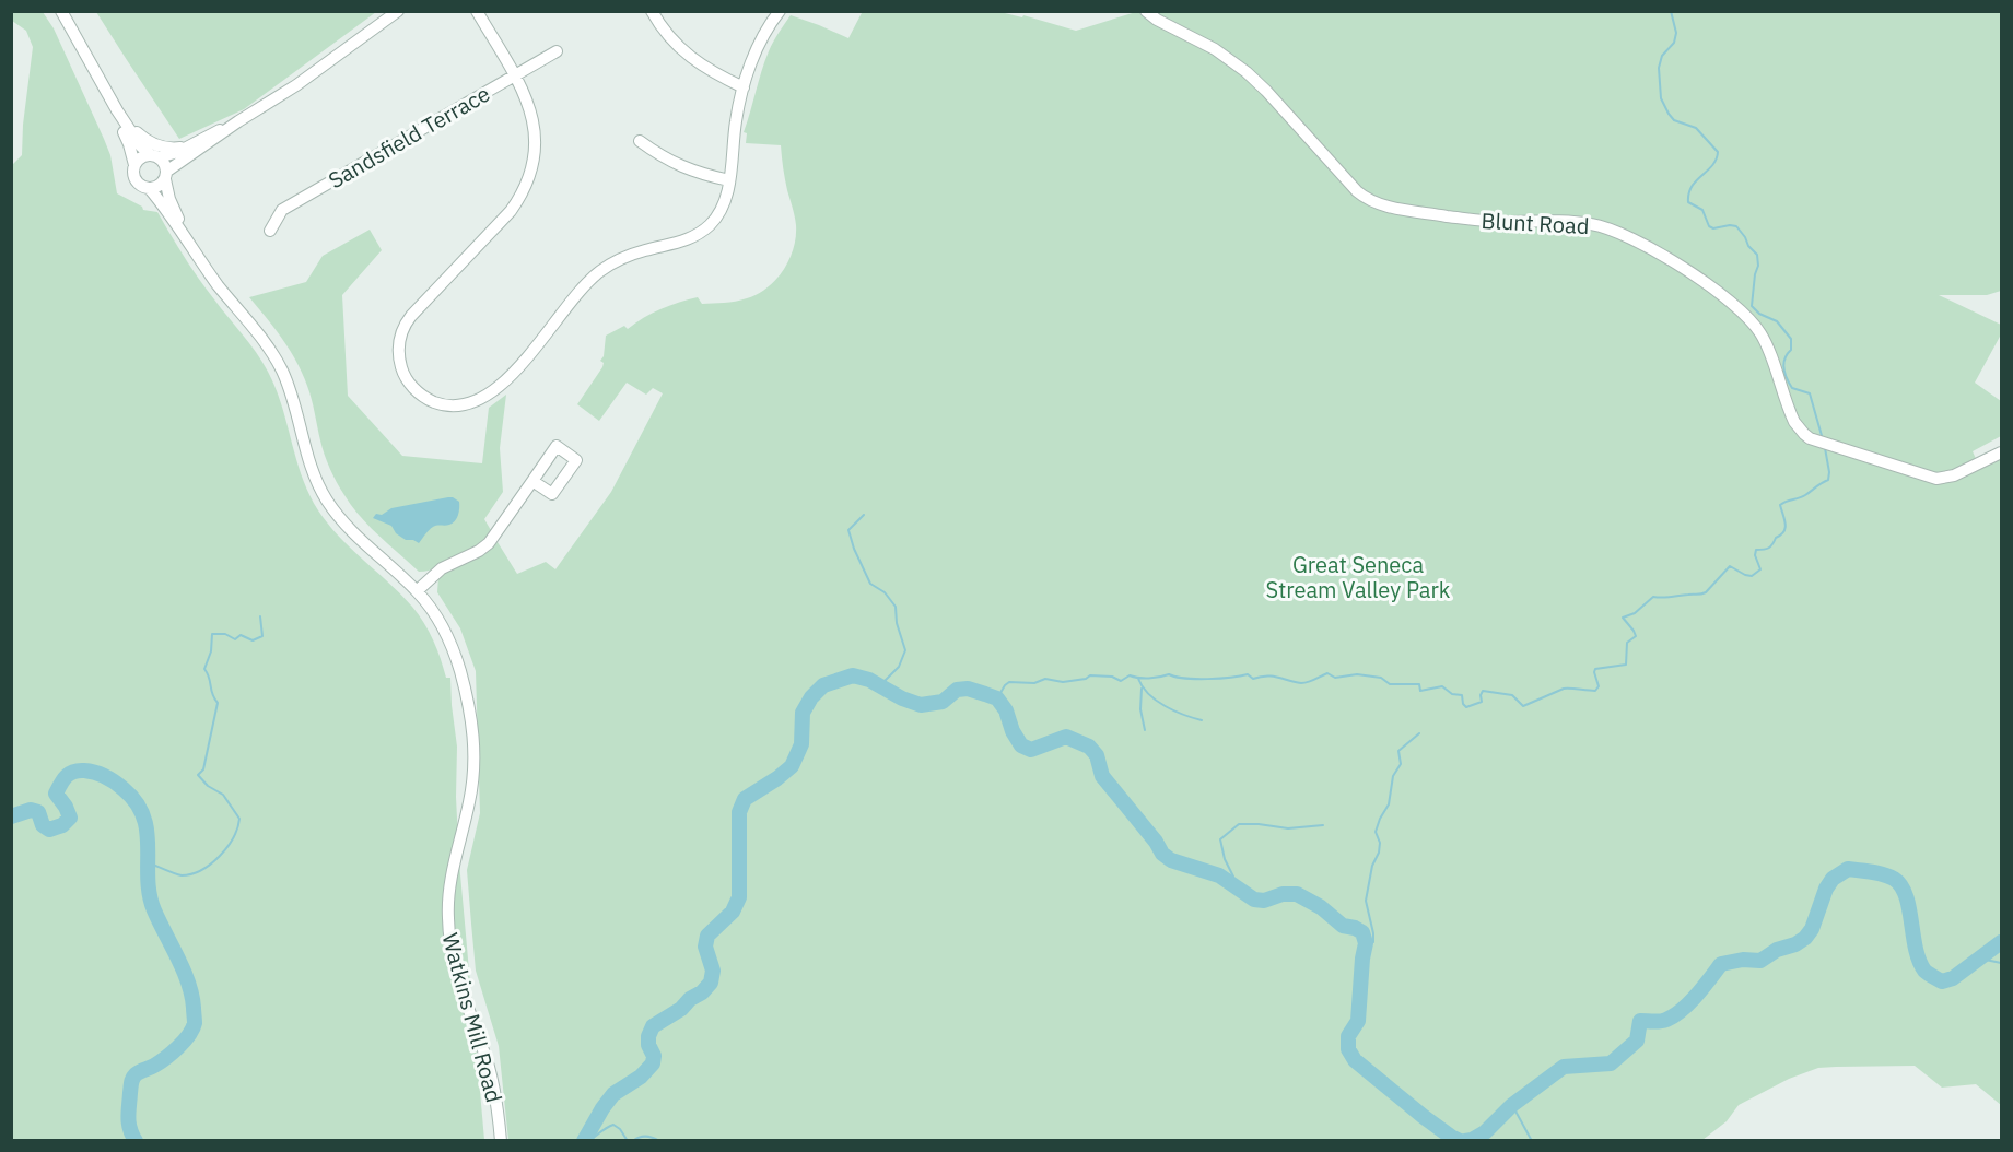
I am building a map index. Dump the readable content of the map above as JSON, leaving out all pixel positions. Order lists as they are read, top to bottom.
{
  "streets": {
    "street": ["Sandsfield Terrace", "Blunt Road", "Watkins Mill Road"]
  },
  "parks": ["Great Seneca Stream Valley Park"]
}
